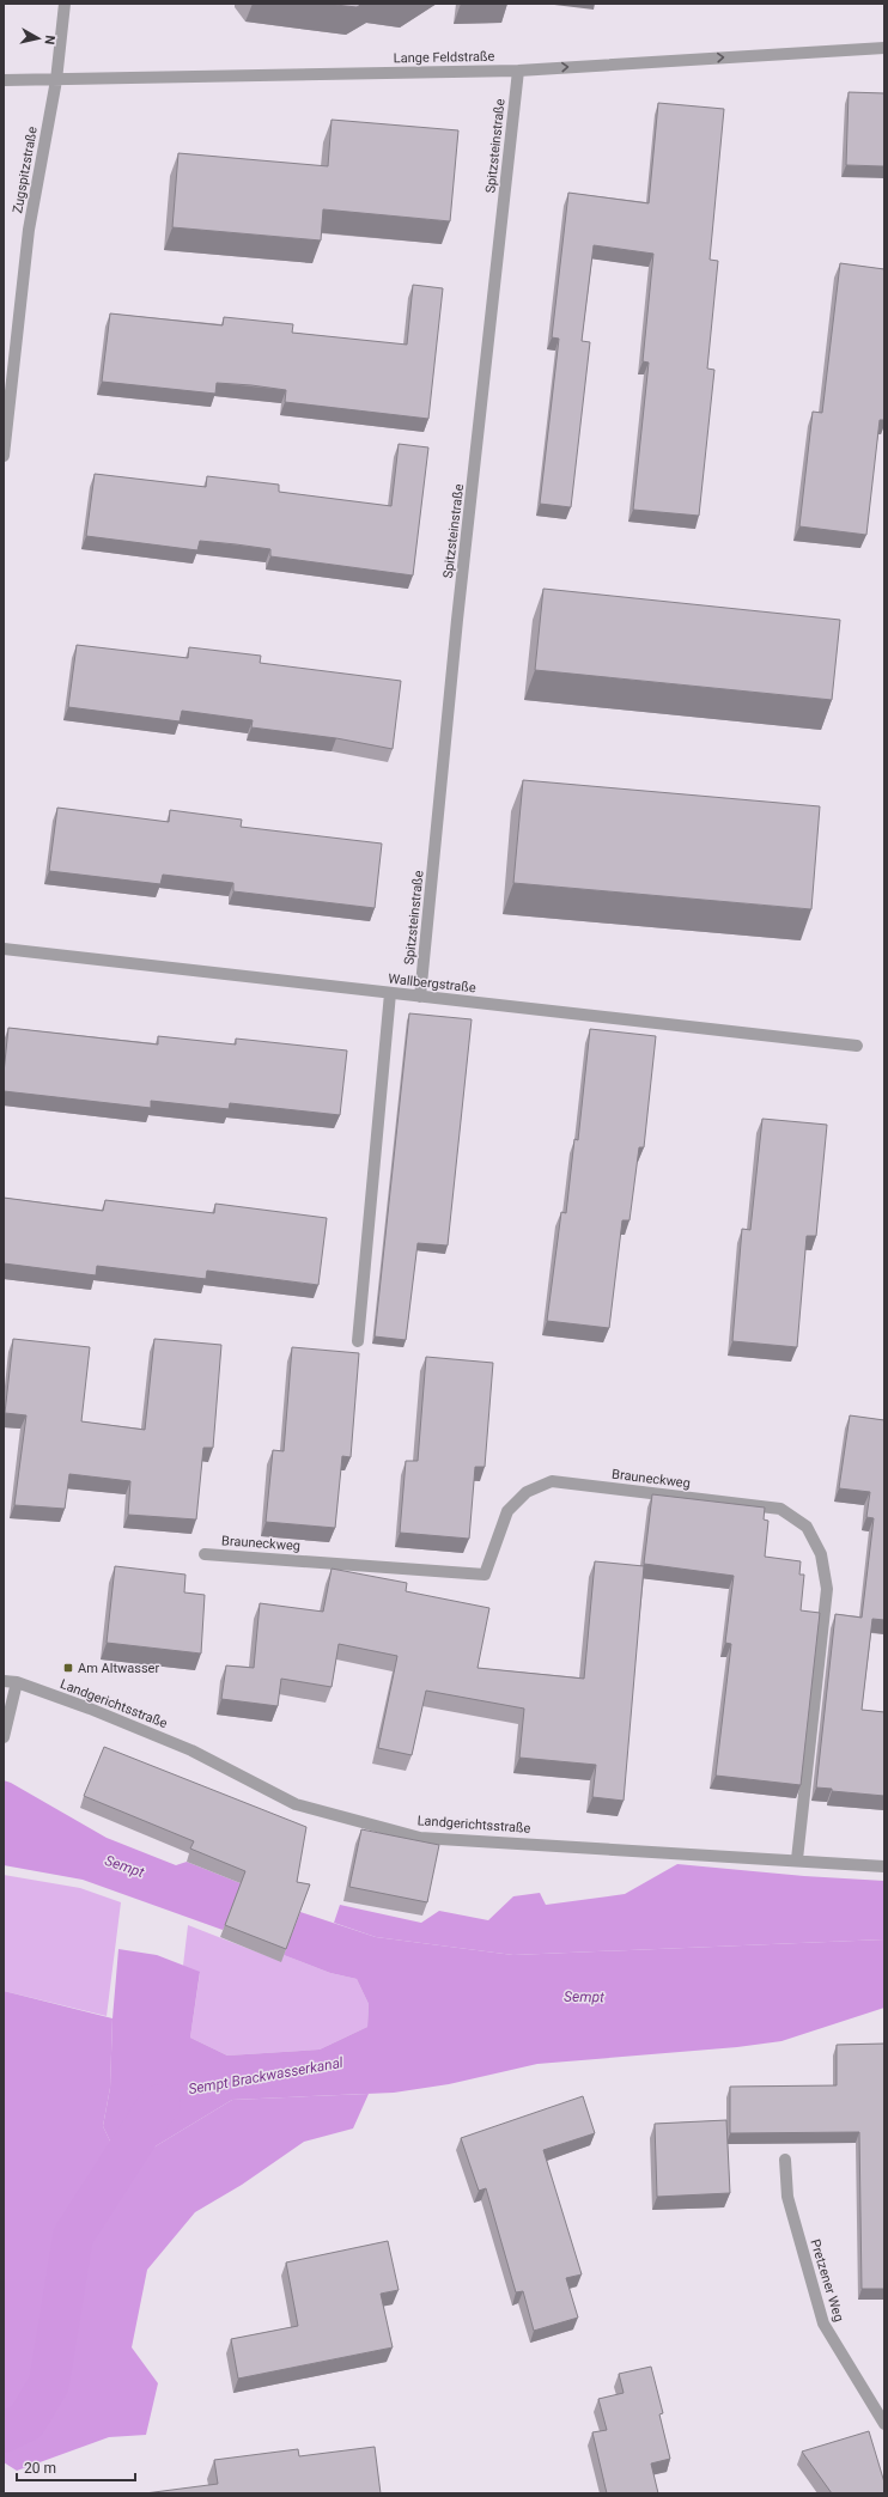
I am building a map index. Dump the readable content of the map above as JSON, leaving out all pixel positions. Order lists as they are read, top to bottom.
{
  "streets": {
    "street": [
      "Lange Feldstraße",
      "Spitzsteinstraße",
      "Zugspitzstraße",
      "Wallbergstraße",
      "Brauneckweg",
      "Landgerichtsstraße",
      "Pretzener Weg"
    ]
  },
  "crossings": [
    ["Lange Feldstraße", "Spitzsteinstraße"],
    ["Lange Feldstraße", "Zugspitzstraße"],
    ["Spitzsteinstraße", "Wallbergstraße"],
    ["Brauneckweg", "Landgerichtsstraße"]
  ],
  "one_way": ["Lange Feldstraße"],
  "water": ["Sempt", "Sempt Brackwasserkanal"],
  "places": {
    "transit": ["Am Altwasser"]
  },
  "scale_bar": "20 m",
  "north": "right"
}
